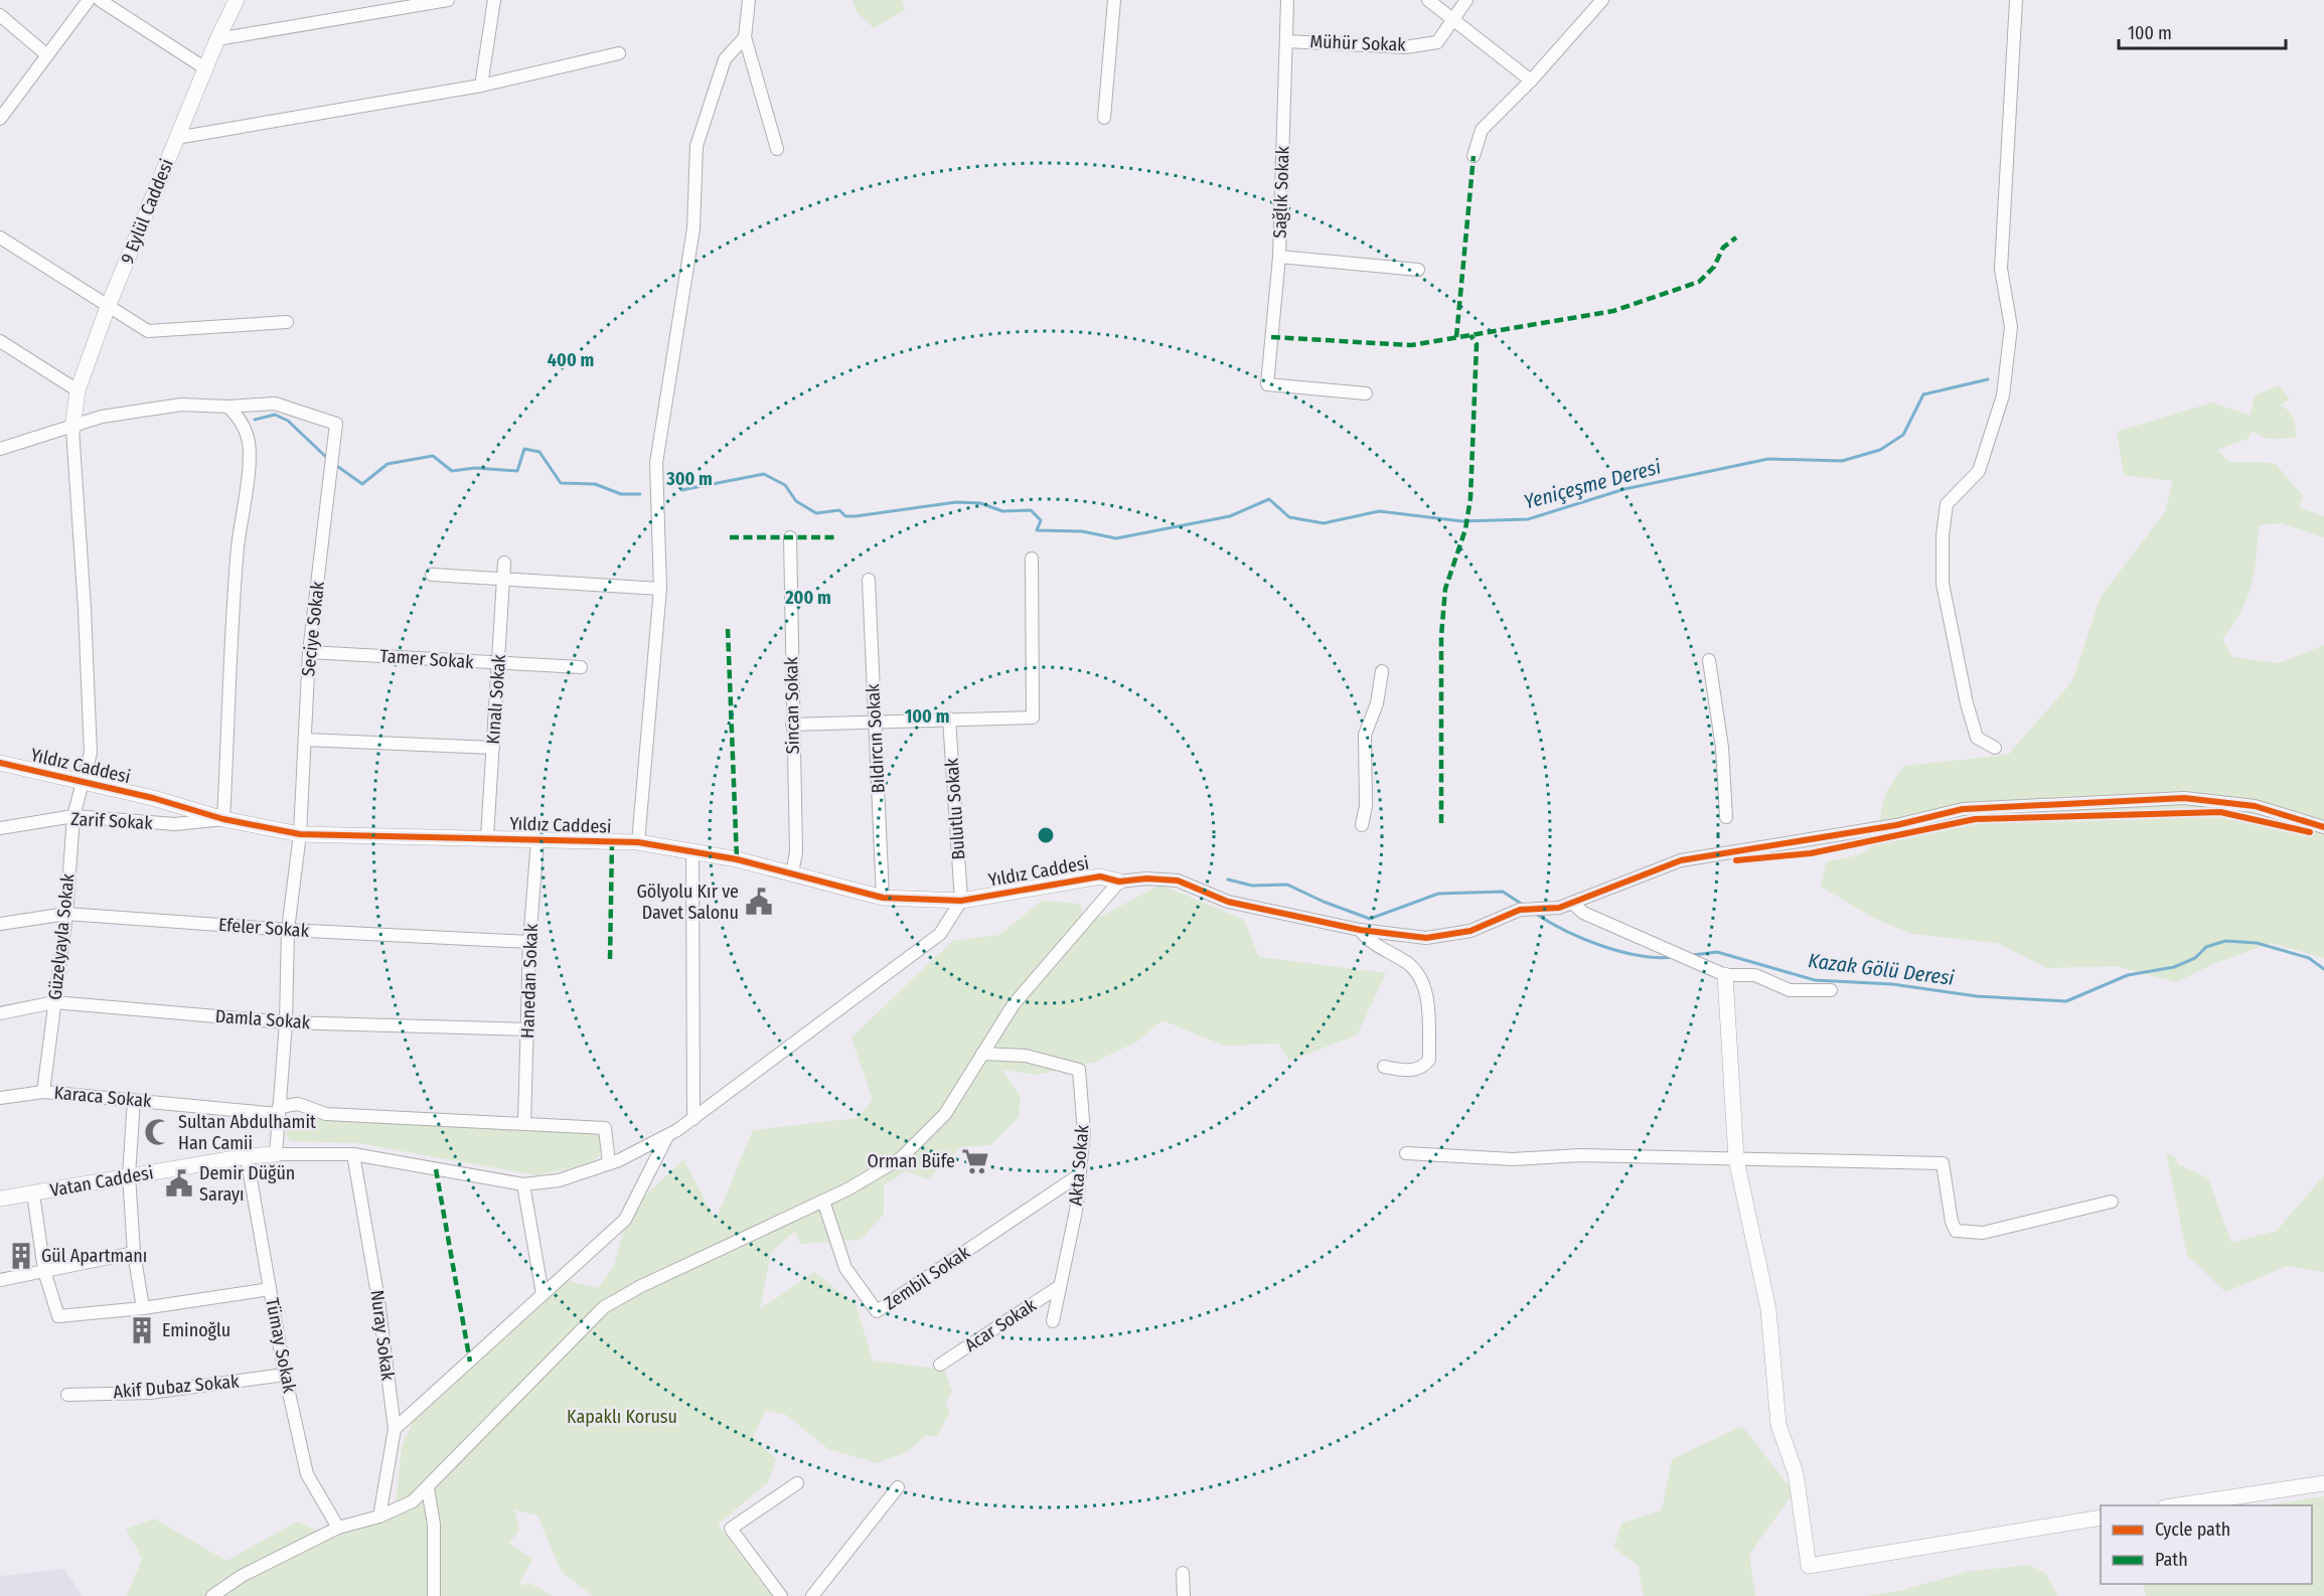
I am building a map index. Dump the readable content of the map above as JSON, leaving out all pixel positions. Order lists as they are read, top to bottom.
{
  "streets": {
    "street": [
      "Mühür Sokak",
      "Sağlık Sokak",
      "9 Eylül Caddesi",
      "Seciye Sokak",
      "Tamer Sokak",
      "Kınalı Sokak",
      "Sincan Sokak",
      "Bıldırcın Sokak",
      "Yıldız Caddesi",
      "Bulutlu Sokak",
      "Zarif Sokak",
      "Efeler Sokak",
      "Güzelyayla Sokak",
      "Hanedan Sokak",
      "Damla Sokak",
      "Karaca Sokak",
      "Akta Sokak",
      "Vatan Caddesi",
      "Zembil Sokak",
      "Acar Sokak",
      "Nuray Sokak",
      "Tümay Sokak",
      "Akif Dubaz Sokak"
    ]
  },
  "crossings": [
    ["Mühür Sokak", "Sağlık Sokak"],
    ["9 Eylül Caddesi", "Güzelyayla Sokak"],
    ["Seciye Sokak", "Tamer Sokak"],
    ["Seciye Sokak", "Yıldız Caddesi"],
    ["Seciye Sokak", "Efeler Sokak"],
    ["Seciye Sokak", "Damla Sokak"],
    ["Seciye Sokak", "Karaca Sokak"],
    ["Seciye Sokak", "Vatan Caddesi"],
    ["Tamer Sokak", "Kınalı Sokak"],
    ["Kınalı Sokak", "Yıldız Caddesi"],
    ["Sincan Sokak", "Yıldız Caddesi"],
    ["Bıldırcın Sokak", "Yıldız Caddesi"],
    ["Yıldız Caddesi", "Bulutlu Sokak"],
    ["Yıldız Caddesi", "Zarif Sokak"],
    ["Yıldız Caddesi", "Güzelyayla Sokak"],
    ["Yıldız Caddesi", "Hanedan Sokak"],
    ["Zarif Sokak", "Güzelyayla Sokak"],
    ["Efeler Sokak", "Güzelyayla Sokak"],
    ["Efeler Sokak", "Hanedan Sokak"],
    ["Güzelyayla Sokak", "Damla Sokak"],
    ["Güzelyayla Sokak", "Karaca Sokak"],
    ["Hanedan Sokak", "Damla Sokak"],
    ["Hanedan Sokak", "Karaca Sokak"],
    ["Akta Sokak", "Zembil Sokak"],
    ["Akta Sokak", "Acar Sokak"],
    ["Vatan Caddesi", "Tümay Sokak"],
    ["Tümay Sokak", "Akif Dubaz Sokak"]
  ],
  "water": ["Yeniçeşme Deresi", "Kazak Gölü Deresi"],
  "parks": ["Kapaklı Korusu"],
  "places": {
    "public building": ["Gölyolu Kır ve Davet Salonu", "Demir Düğün Sarayı"],
    "mosque": ["Sultan Abdulhamit Han Camii"],
    "supermarket": ["Orman Büfe"],
    "building": ["Gül Apartmanı", "Eminoğlu"]
  },
  "legend": ["Cycle path", "Path"],
  "scale_bar": "100 m",
  "rings": [
    "400 m",
    "300 m",
    "200 m",
    "100 m"
  ]
}
